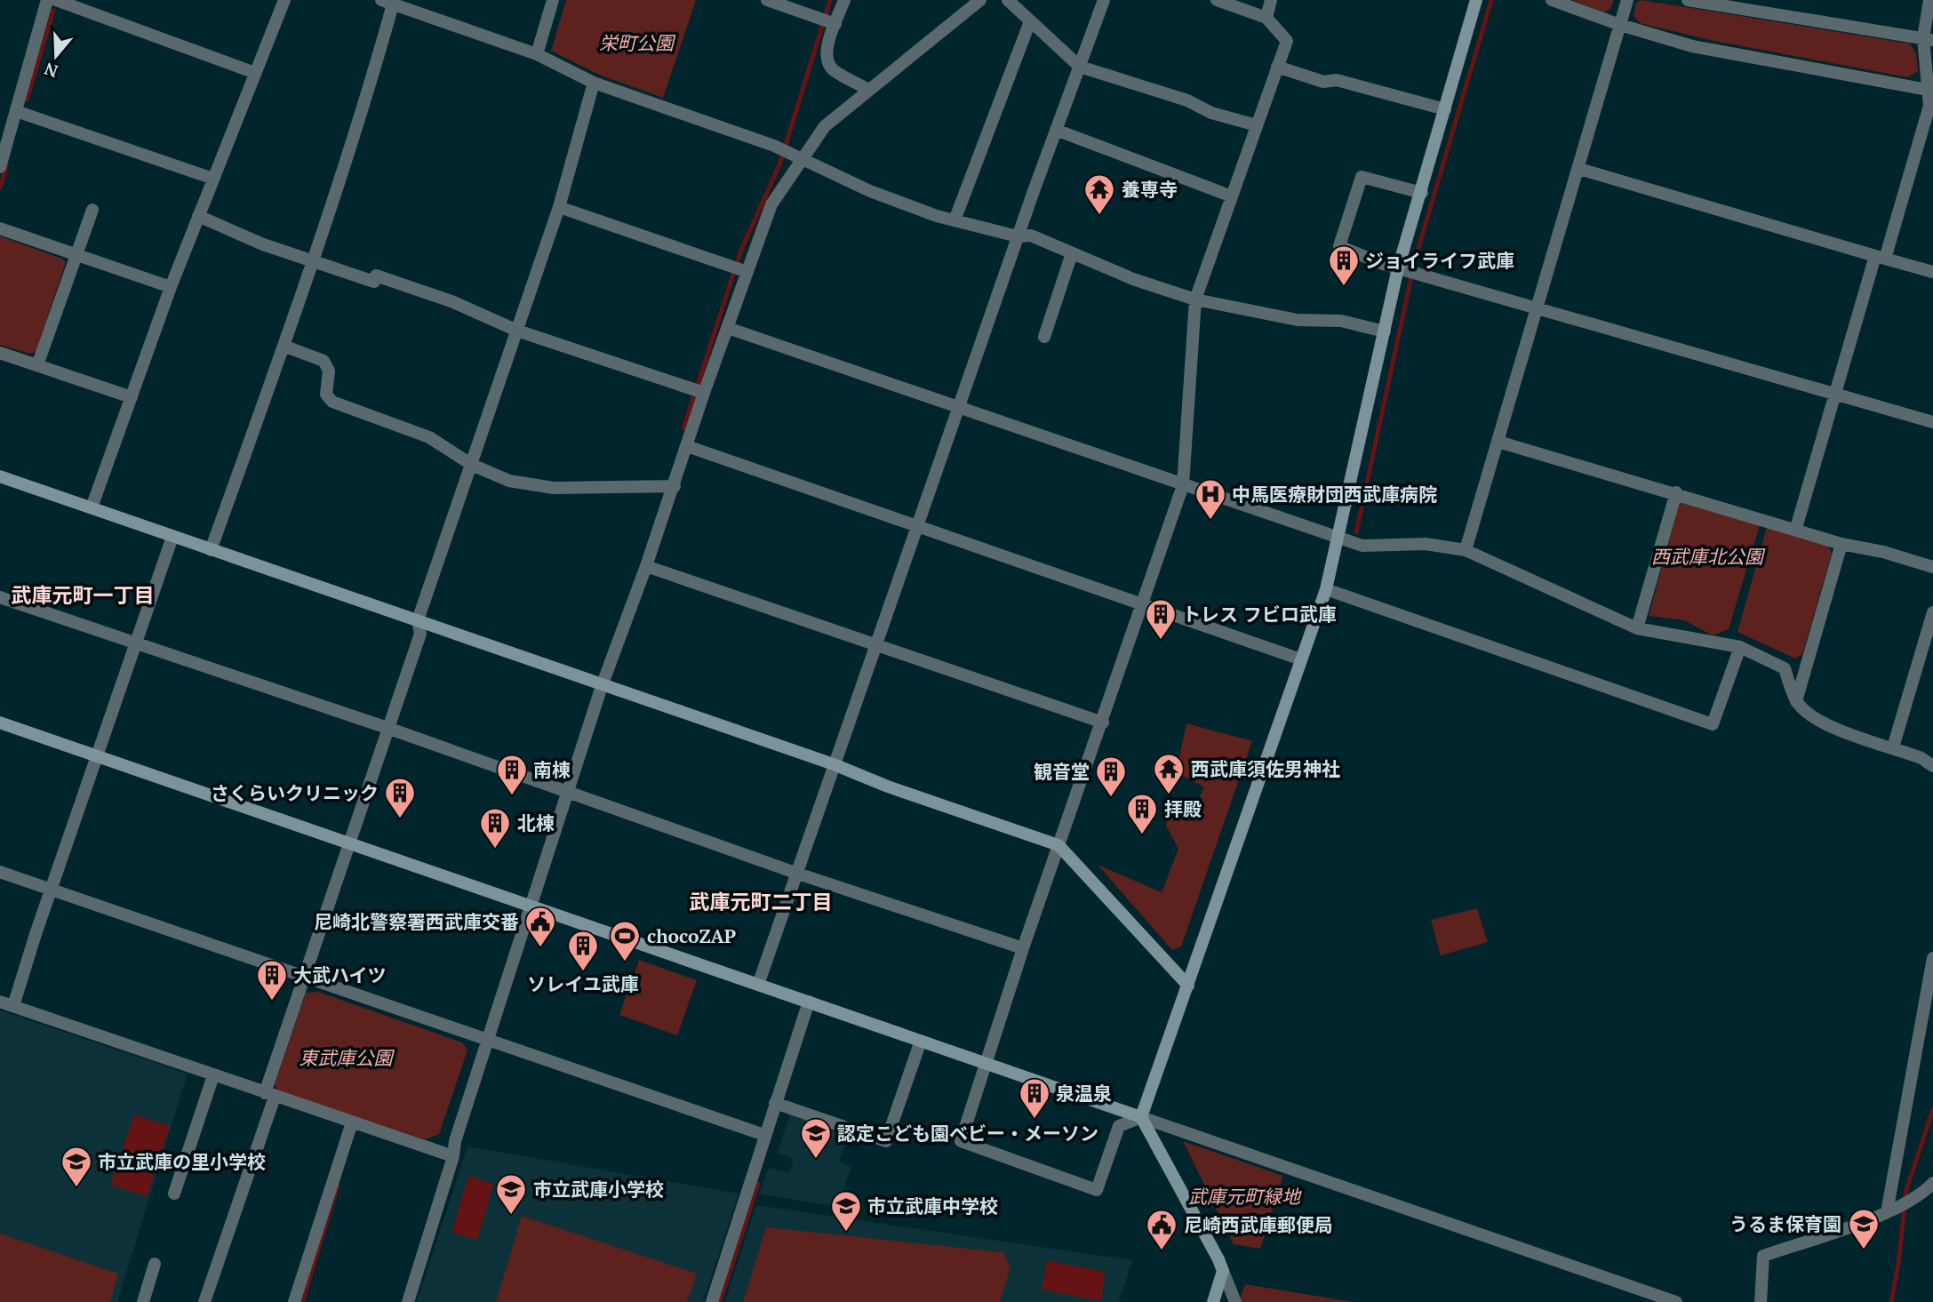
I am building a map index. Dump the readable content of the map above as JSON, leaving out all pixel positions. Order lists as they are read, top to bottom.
{
  "districts": ["武庫元町一丁目", "武庫元町二丁目"],
  "parks": [
    "栄町公園",
    "西武庫北公園",
    "東武庫公園",
    "武庫元町緑地"
  ],
  "places": {
    "temple": ["養専寺", "西武庫須佐男神社"],
    "building": [
      "ジョイライフ武庫",
      "トレス フビロ武庫",
      "南棟",
      "観音堂",
      "さくらいクリニック",
      "拝殿",
      "北棟",
      "ソレイユ武庫",
      "大武ハイツ",
      "泉温泉"
    ],
    "hospital": ["中馬医療財団西武庫病院"],
    "public building": ["尼崎北警察署西武庫交番", "尼崎西武庫郵便局"],
    "sports": ["chocoZAP"],
    "school or university": [
      "認定こども園ベビー・メーソン",
      "市立武庫の里小学校",
      "市立武庫小学校",
      "市立武庫中学校",
      "うるま保育園"
    ]
  },
  "north": "bottom"
}
